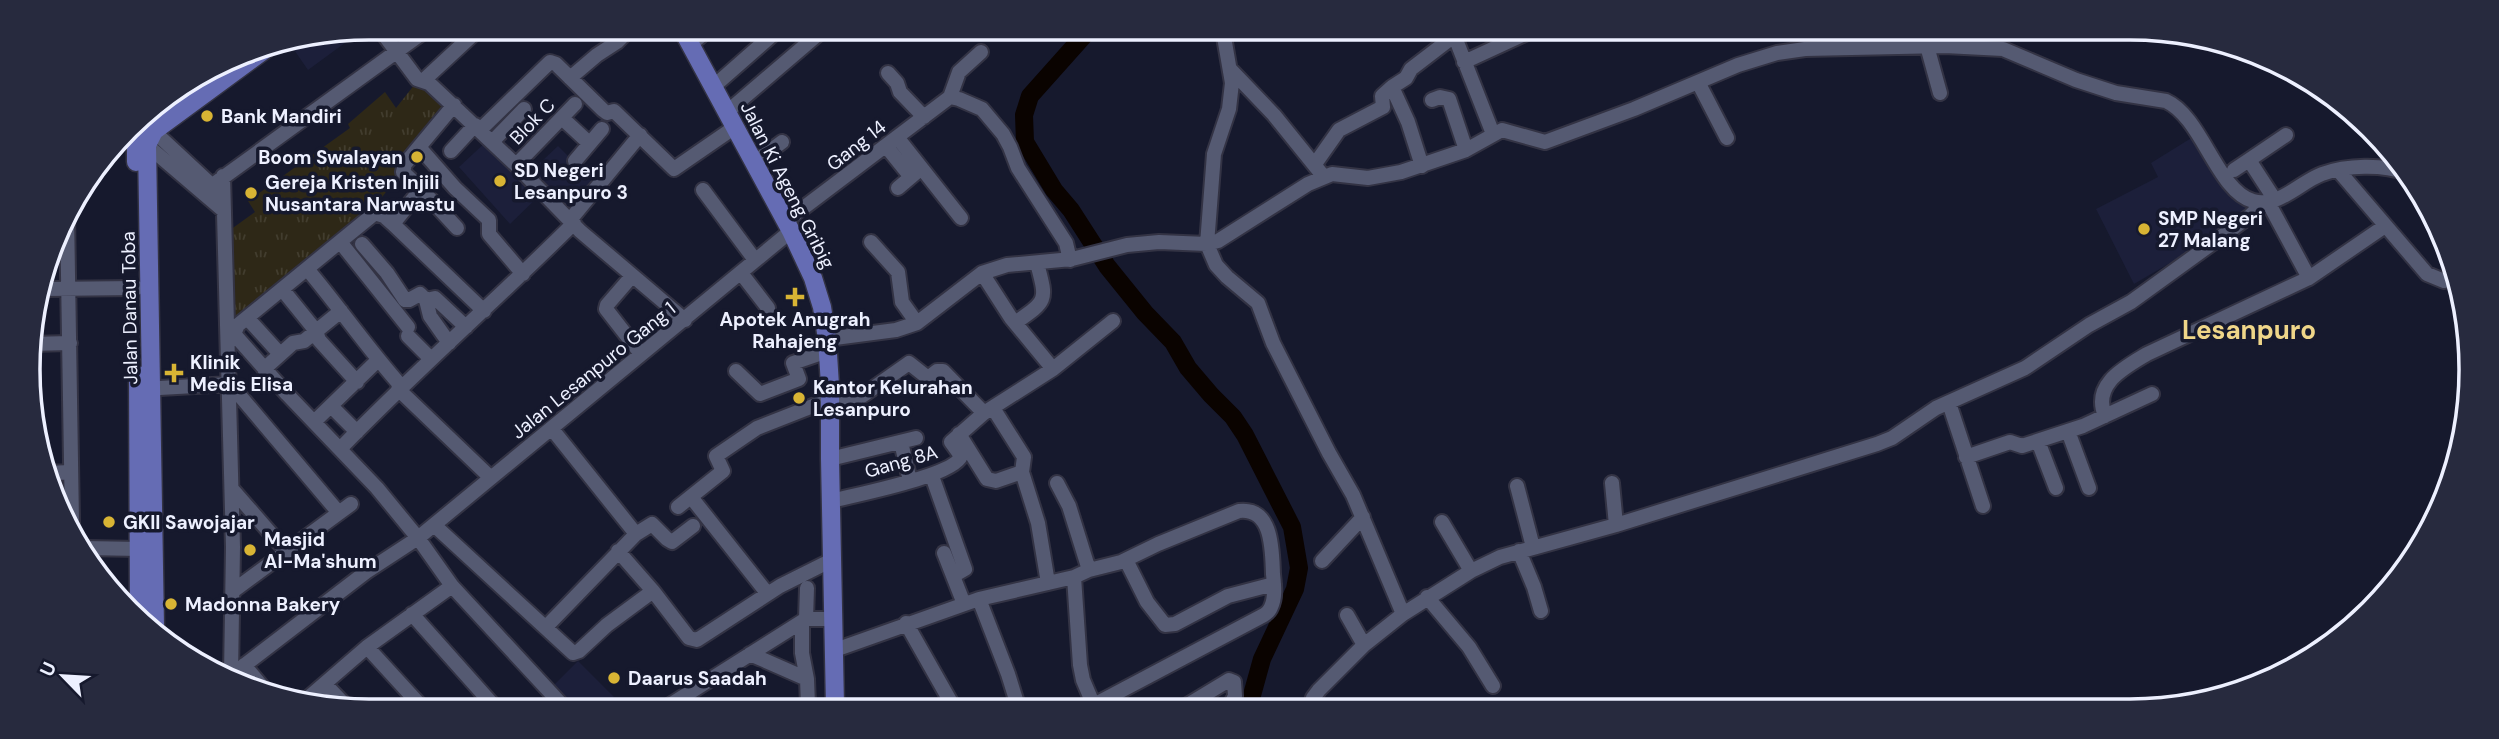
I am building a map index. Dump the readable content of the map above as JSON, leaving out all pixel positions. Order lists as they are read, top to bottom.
{
  "streets": {
    "main road": ["Jalan Ki Ageng Gribig", "Jalan Danau Toba"],
    "street": [
      "Blok C",
      "Gang 14",
      "Jalan Lesanpuro Gang 1",
      "Gang 8A"
    ]
  },
  "crossings": [
    ["Gang 14", "Jalan Ki Ageng Gribig"],
    ["Gang 14", "Jalan Lesanpuro Gang 1"],
    ["Jalan Ki Ageng Gribig", "Jalan Lesanpuro Gang 1"],
    ["Jalan Ki Ageng Gribig", "Gang 8A"]
  ],
  "districts": ["Lesanpuro"],
  "places": {
    "other": [
      "Bank Mandiri",
      "Boom Swalayan",
      "SD Negeri Lesanpuro 3",
      "Gereja Kristen Injili Nusantara Narwastu",
      "SMP Negeri 27 Malang",
      "Kantor Kelurahan Lesanpuro",
      "GKII Sawojajar",
      "Masjid Al-Ma'shum",
      "Madonna Bakery",
      "Daarus Saadah"
    ],
    "health": ["Apotek Anugrah Rahajeng", "Klinik Medis Elisa"]
  },
  "north": "top left"
}
